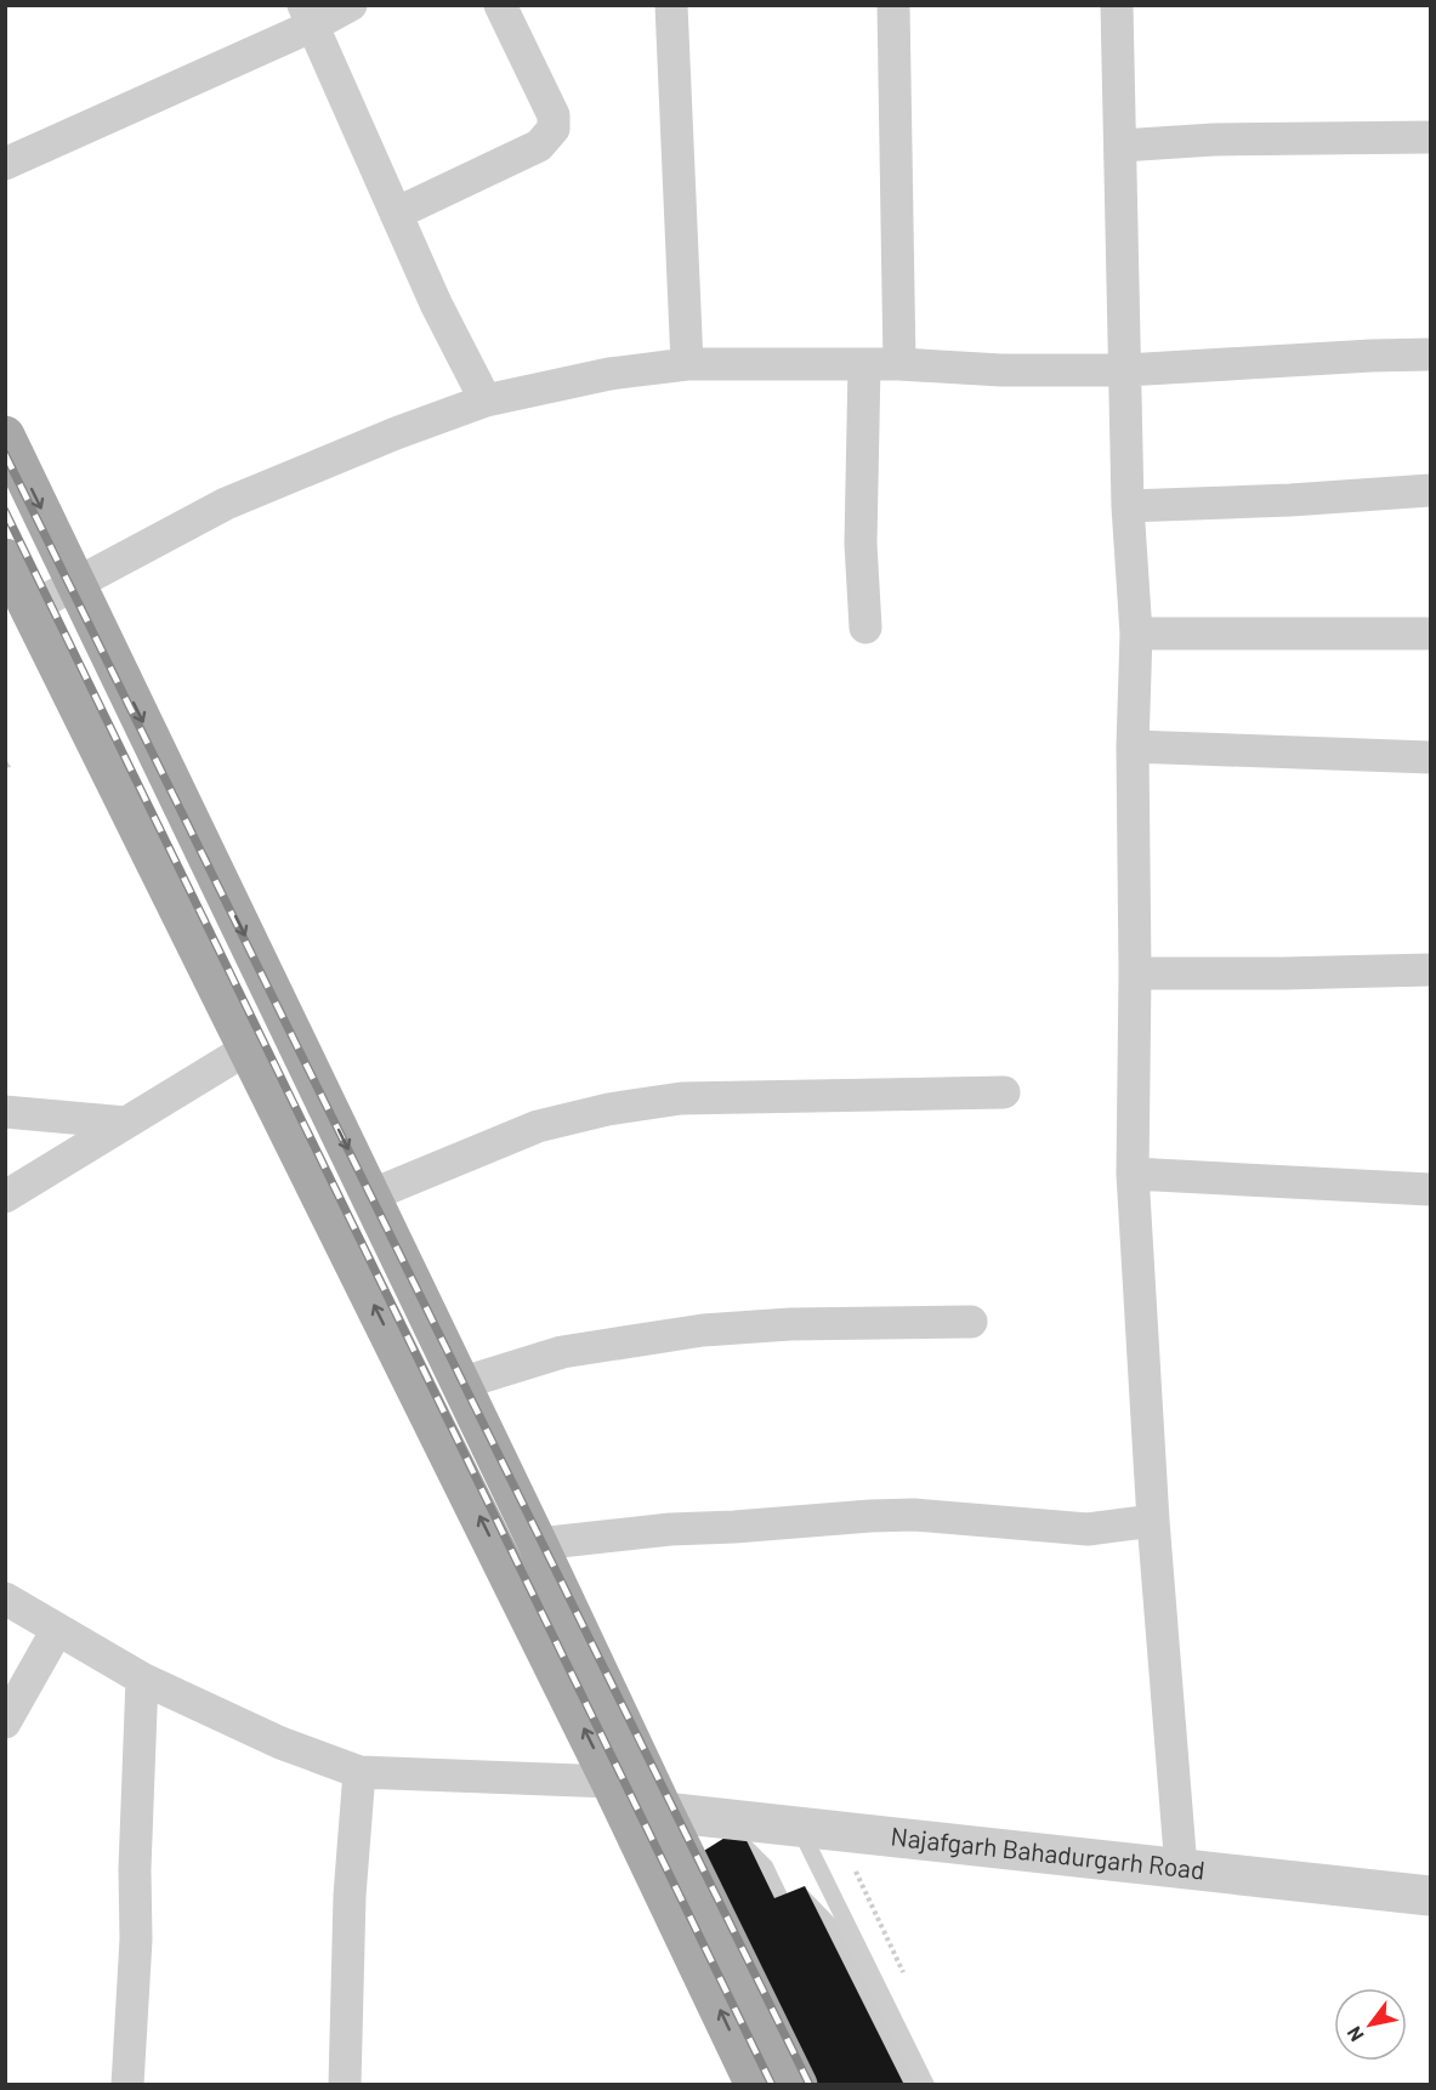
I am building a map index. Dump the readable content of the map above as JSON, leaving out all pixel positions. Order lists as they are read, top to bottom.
{
  "streets": {
    "street": ["Najafgarh Bahadurgarh Road"]
  },
  "north": "bottom left"
}
